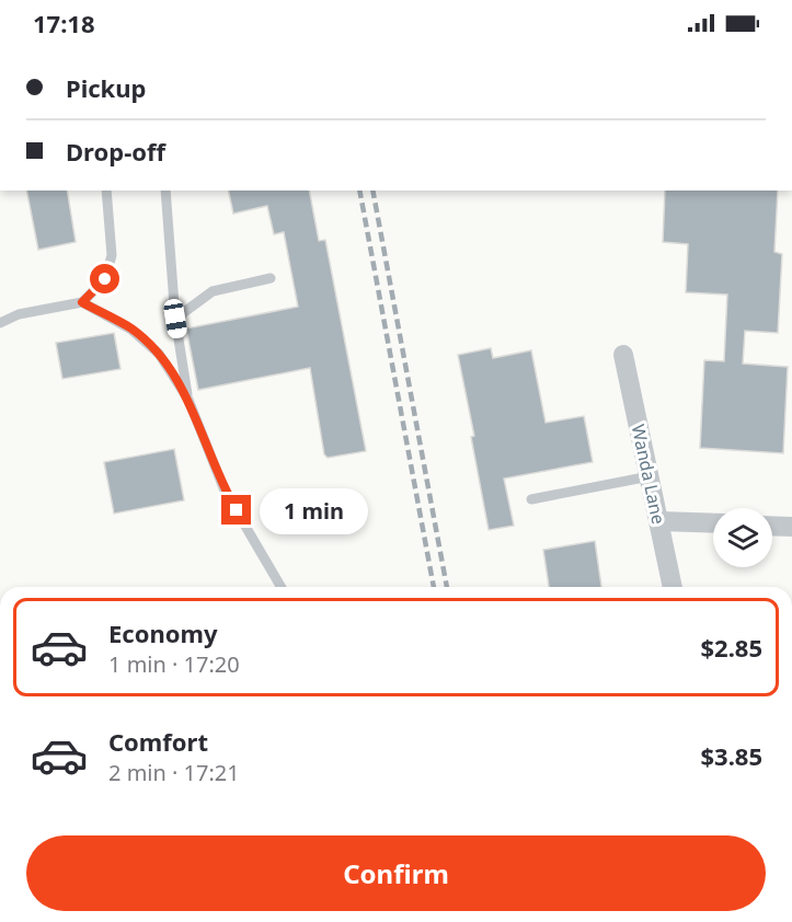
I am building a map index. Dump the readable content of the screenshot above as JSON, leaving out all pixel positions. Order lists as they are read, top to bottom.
{
  "streets": {
    "street": ["Wanda Lane"]
  },
  "page": {
    "status": "17:18",
    "banner": ["Pickup", "Drop-off"],
    "bubble": "1 min",
    "list": [
      {
        "name": "Economy",
        "note": "1 min · 17:20",
        "value": "$2.85"
      },
      {
        "name": "Comfort",
        "note": "2 min · 17:21",
        "value": "$3.85"
      }
    ],
    "buttons": "Confirm"
  }
}
